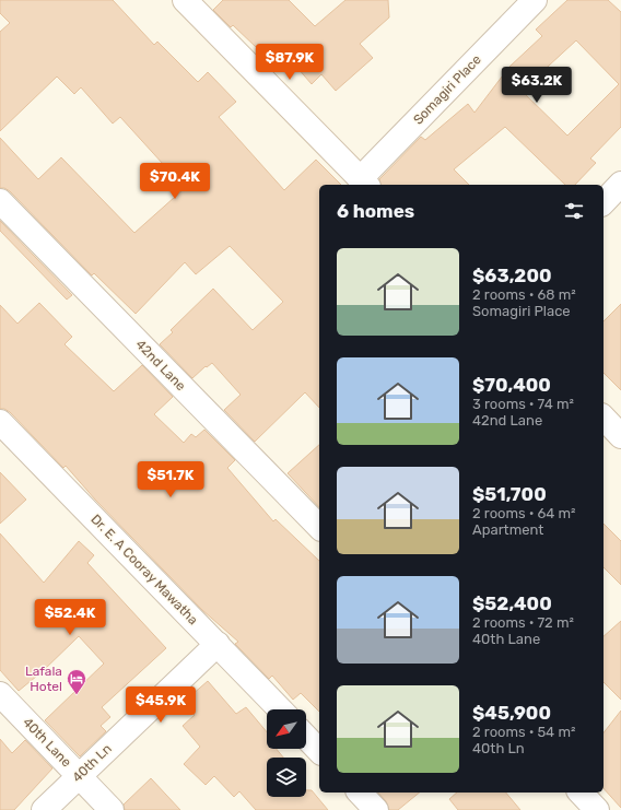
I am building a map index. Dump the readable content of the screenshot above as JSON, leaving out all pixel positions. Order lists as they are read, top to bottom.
{
  "streets": {
    "street": [
      "Somagiri Place",
      "42nd Lane",
      "Dr. E. A Cooray Mawatha",
      "40th Lane",
      "40th Ln"
    ]
  },
  "crossings": [
    ["Dr. E. A Cooray Mawatha", "40th Ln"],
    ["40th Lane", "40th Ln"]
  ],
  "places": {
    "hotel": ["Lafala Hotel"]
  },
  "north": "bottom left",
  "page": {
    "price": [
      "$87.9K",
      "$63.2K",
      "$70.4K",
      "$51.7K",
      "$52.4K",
      "$45.9K"
    ],
    "heading": "6 homes",
    "list": [
      {
        "name": "$63,200",
        "note": "2 rooms · 68 m² · Somagiri Place"
      },
      {
        "name": "$70,400",
        "note": "3 rooms · 74 m² · 42nd Lane"
      },
      {
        "name": "$51,700",
        "note": "2 rooms · 64 m² · Apartment"
      },
      {
        "name": "$52,400",
        "note": "2 rooms · 72 m² · 40th Lane"
      },
      {
        "name": "$45,900",
        "note": "2 rooms · 54 m² · 40th Ln"
      }
    ]
  }
}
